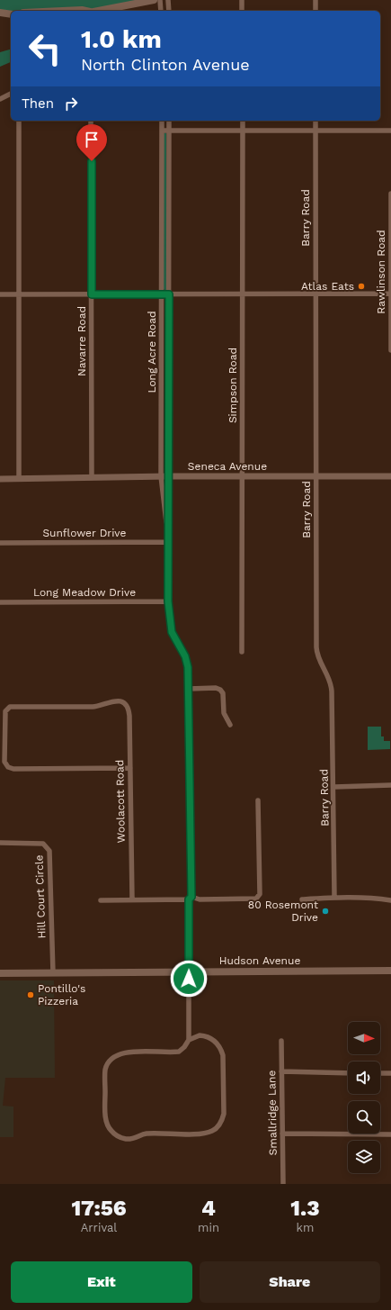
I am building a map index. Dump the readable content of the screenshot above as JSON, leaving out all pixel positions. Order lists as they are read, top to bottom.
{
  "streets": {
    "main road": ["Hudson Avenue"],
    "street": [
      "Barry Road",
      "Rawlinson Road",
      "Navarre Road",
      "Long Acre Road",
      "Simpson Road",
      "Seneca Avenue",
      "Sunflower Drive",
      "Long Meadow Drive",
      "Woolacott Road",
      "Hill Court Circle",
      "Smallridge Lane"
    ]
  },
  "crossings": [
    ["Barry Road", "Seneca Avenue"],
    ["Navarre Road", "Seneca Avenue"],
    ["Long Acre Road", "Seneca Avenue"],
    ["Long Acre Road", "Sunflower Drive"],
    ["Long Acre Road", "Long Meadow Drive"],
    ["Long Acre Road", "Hudson Avenue"],
    ["Simpson Road", "Seneca Avenue"],
    ["Hill Court Circle", "Hudson Avenue"]
  ],
  "places": ["Atlas Eats", "80 Rosemont Drive", "Pontillo's Pizzeria"],
  "north": "right",
  "page": {
    "turn": ["1.0 km", "North Clinton Avenue"],
    "then": "Then",
    "eta": [
      "17:56",
      "Arrival",
      "4",
      "min",
      "1.3",
      "km"
    ],
    "buttons": ["Exit", "Share"]
  }
}
